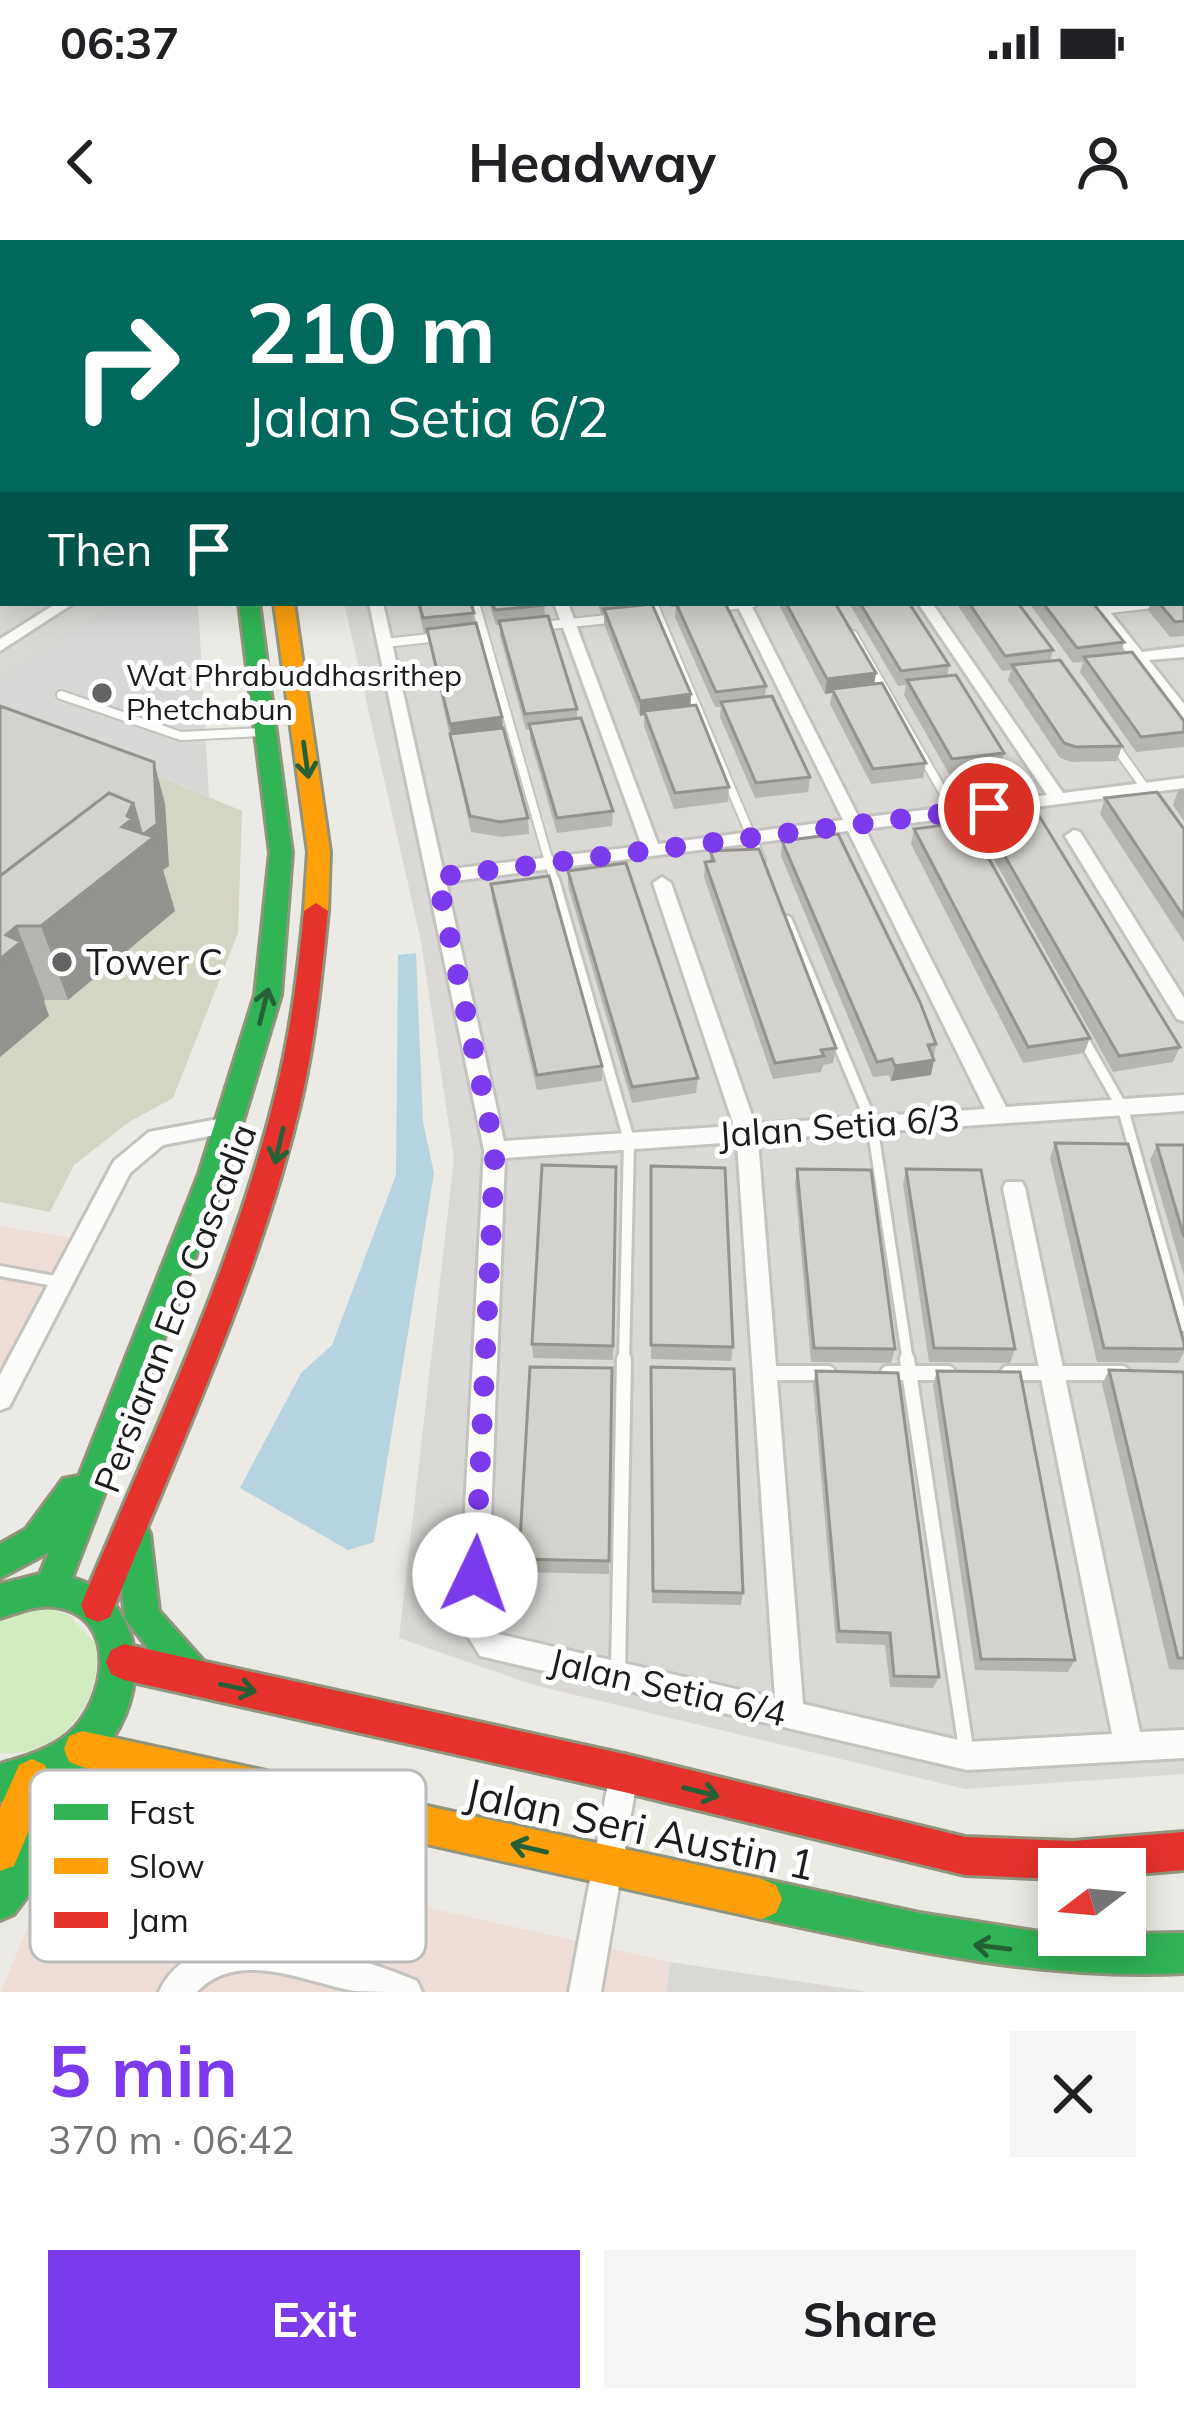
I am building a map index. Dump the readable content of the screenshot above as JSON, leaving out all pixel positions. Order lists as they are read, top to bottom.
{
  "streets": {
    "main road": ["Persiaran Eco Cascadia", "Jalan Seri Austin 1"],
    "street": ["Jalan Setia 6/3", "Jalan Setia 6/4"]
  },
  "crossings": [
    ["Jalan Setia 6/3", "Jalan Setia 6/4"]
  ],
  "places": ["Wat Phrabuddhasrithep Phetchabun", "Tower C"],
  "legend": ["Fast", "Slow", "Jam"],
  "north": "left",
  "page": {
    "status": "06:37",
    "header": "Headway",
    "turn": ["210 m", "Jalan Setia 6/2"],
    "then": "Then",
    "heading": ["5 min", "370 m · 06:42"],
    "buttons": ["Exit", "Share"]
  }
}
